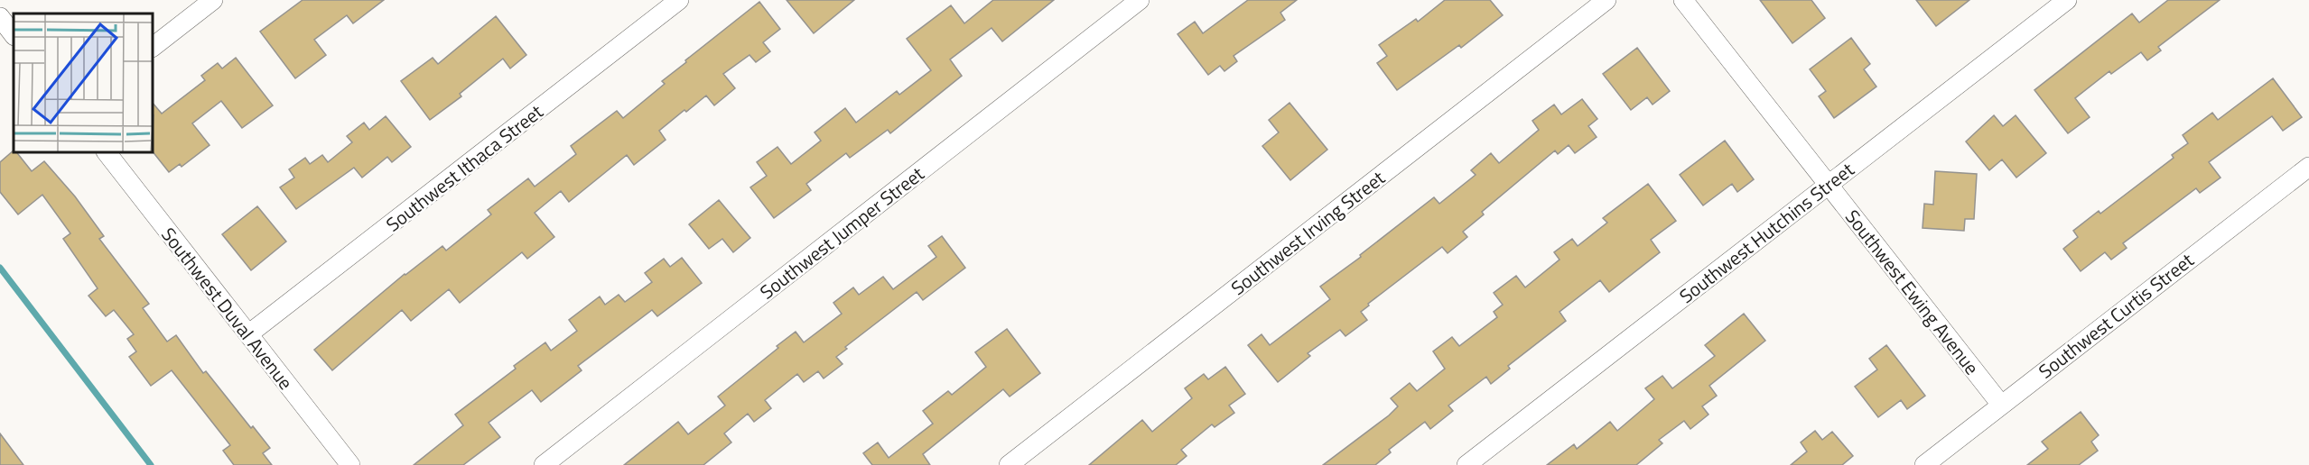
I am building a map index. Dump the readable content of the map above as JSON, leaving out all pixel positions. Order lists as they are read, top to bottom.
{
  "streets": {
    "street": [
      "Southwest Ithaca Street",
      "Southwest Jumper Street",
      "Southwest Irving Street",
      "Southwest Hutchins Street",
      "Southwest Ewing Avenue",
      "Southwest Duval Avenue",
      "Southwest Curtis Street"
    ]
  },
  "crossings": [
    ["Southwest Ithaca Street", "Southwest Duval Avenue"],
    ["Southwest Hutchins Street", "Southwest Ewing Avenue"],
    ["Southwest Ewing Avenue", "Southwest Curtis Street"]
  ]
}
